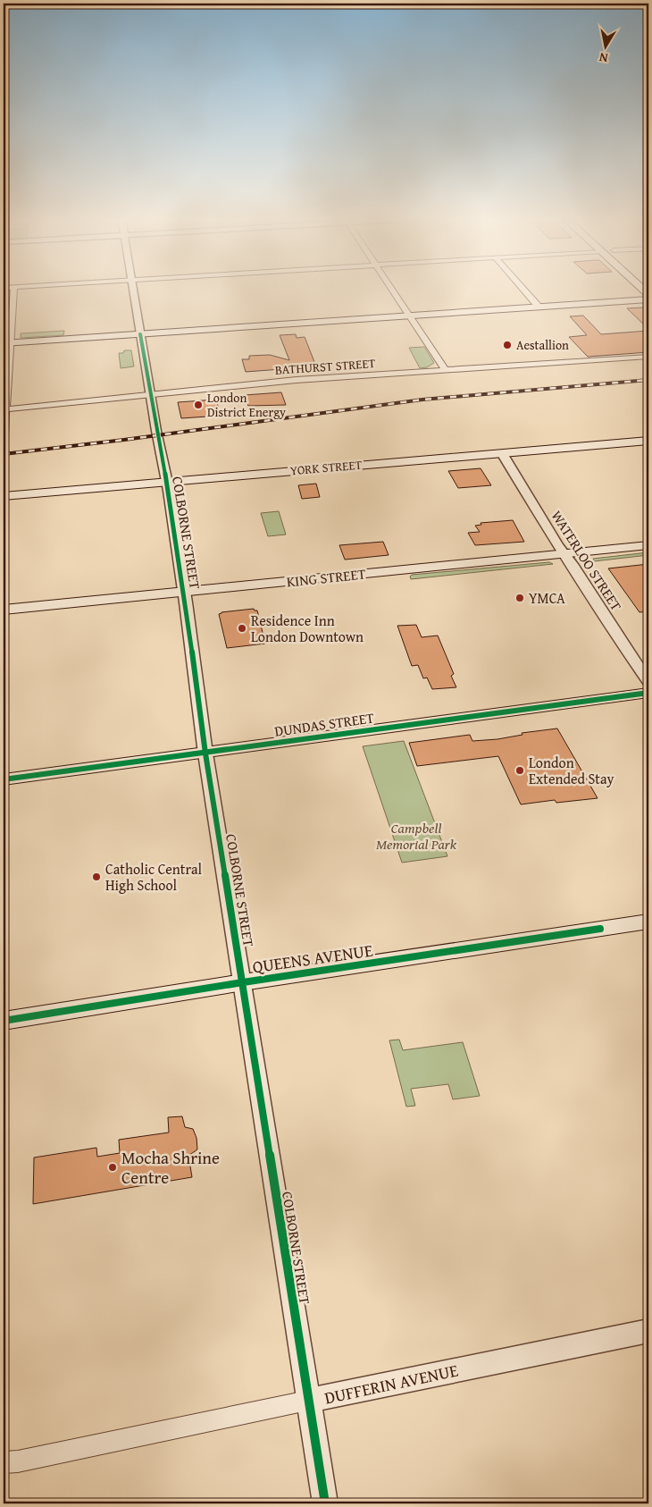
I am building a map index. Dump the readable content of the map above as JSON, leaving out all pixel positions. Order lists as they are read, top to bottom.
{
  "streets": {
    "main road": [
      "YORK STREET",
      "KING STREET",
      "DUNDAS STREET",
      "QUEENS AVENUE"
    ],
    "street": [
      "BATHURST STREET",
      "COLBORNE STREET",
      "WATERLOO STREET",
      "DUFFERIN AVENUE"
    ]
  },
  "crossings": [
    ["BATHURST STREET", "COLBORNE STREET"],
    ["YORK STREET", "COLBORNE STREET"],
    ["YORK STREET", "WATERLOO STREET"],
    ["COLBORNE STREET", "KING STREET"],
    ["COLBORNE STREET", "DUNDAS STREET"],
    ["COLBORNE STREET", "QUEENS AVENUE"],
    ["COLBORNE STREET", "DUFFERIN AVENUE"],
    ["WATERLOO STREET", "KING STREET"]
  ],
  "parks": ["Campbell Memorial Park"],
  "places": [
    "Aestallion",
    "London District Energy",
    "YMCA",
    "Residence Inn London Downtown",
    "London Extended Stay",
    "Catholic Central High School",
    "Mocha Shrine Centre"
  ],
  "north": "bottom"
}
